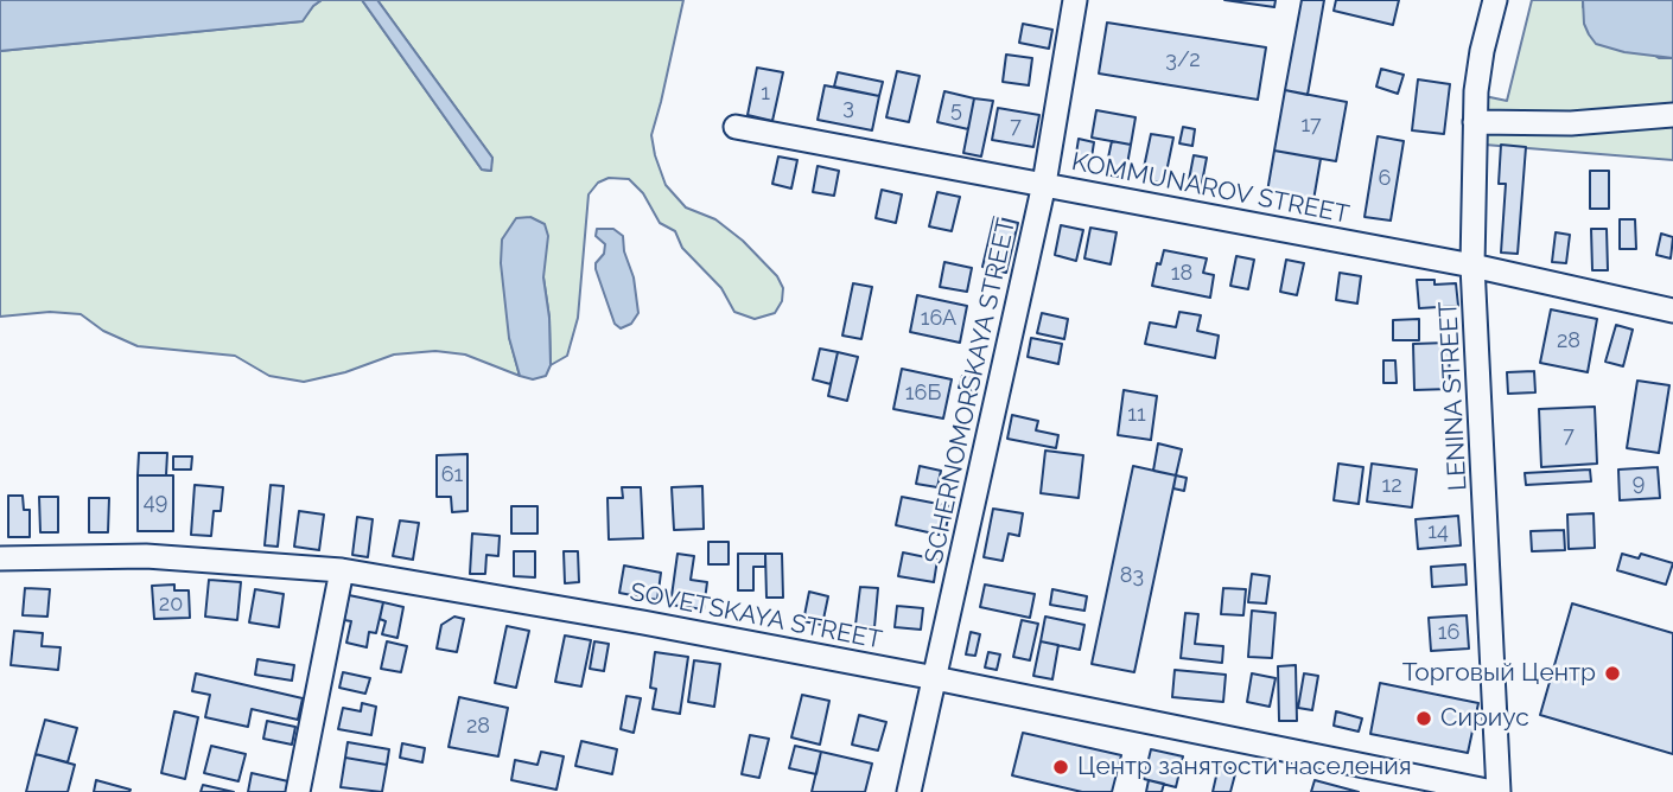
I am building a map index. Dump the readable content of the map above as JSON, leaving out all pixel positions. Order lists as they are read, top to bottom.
{
  "streets": {
    "street": [
      "KOMMUNAROV STREET",
      "SСHERNOMORSKAYA STREET",
      "LENINA STREET",
      "SOVETSKAYA STREET"
    ]
  },
  "crossings": [
    ["KOMMUNAROV STREET", "SСHERNOMORSKAYA STREET"],
    ["KOMMUNAROV STREET", "LENINA STREET"],
    ["SСHERNOMORSKAYA STREET", "SOVETSKAYA STREET"]
  ],
  "places": ["Торговый Центр", "Сириус", "Центр занятости населения"],
  "house_numbers": [
    "3/2",
    "1",
    "3",
    "5",
    "17",
    "7",
    "6",
    "18",
    "16А",
    "28",
    "16Б",
    "11",
    "7",
    "61",
    "9",
    "12",
    "49",
    "14",
    "83",
    "20",
    "16",
    "28"
  ]
}
